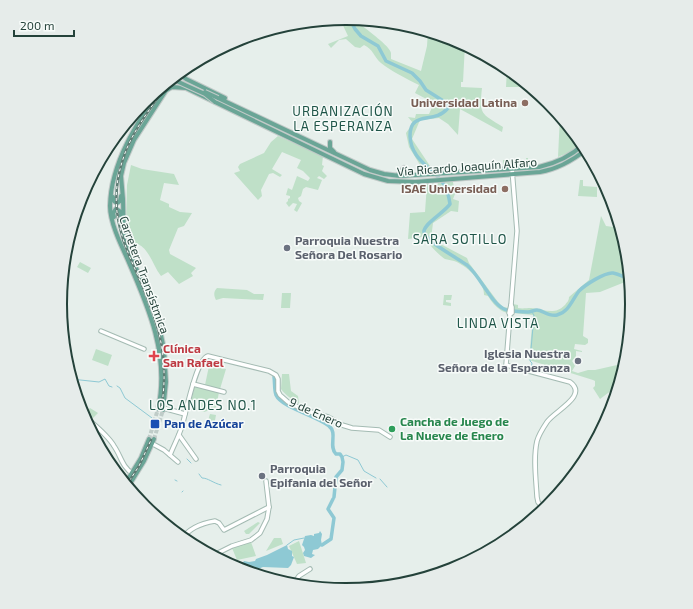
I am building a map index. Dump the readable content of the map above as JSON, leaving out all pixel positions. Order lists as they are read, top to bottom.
{
  "streets": {
    "main road": ["Vía Ricardo Joaquín Alfaro", "Carretera Transístmica"],
    "street": ["9 de Enero"]
  },
  "districts": [
    "URBANIZACIÓN LA ESPERANZA",
    "SARA SOTILLO",
    "LINDA VISTA",
    "LOS ANDES NO.1"
  ],
  "places": {
    "other": [
      "Universidad Latina",
      "ISAE Universidad",
      "Parroquia Nuestra Señora Del Rosario",
      "Iglesia Nuestra Señora de la Esperanza",
      "Cancha de Juego de La Nueve de Enero",
      "Parroquia Epifania del Señor"
    ],
    "health": ["Clínica San Rafael"],
    "transit": ["Pan de Azúcar"]
  },
  "scale_bar": "200 m"
}
